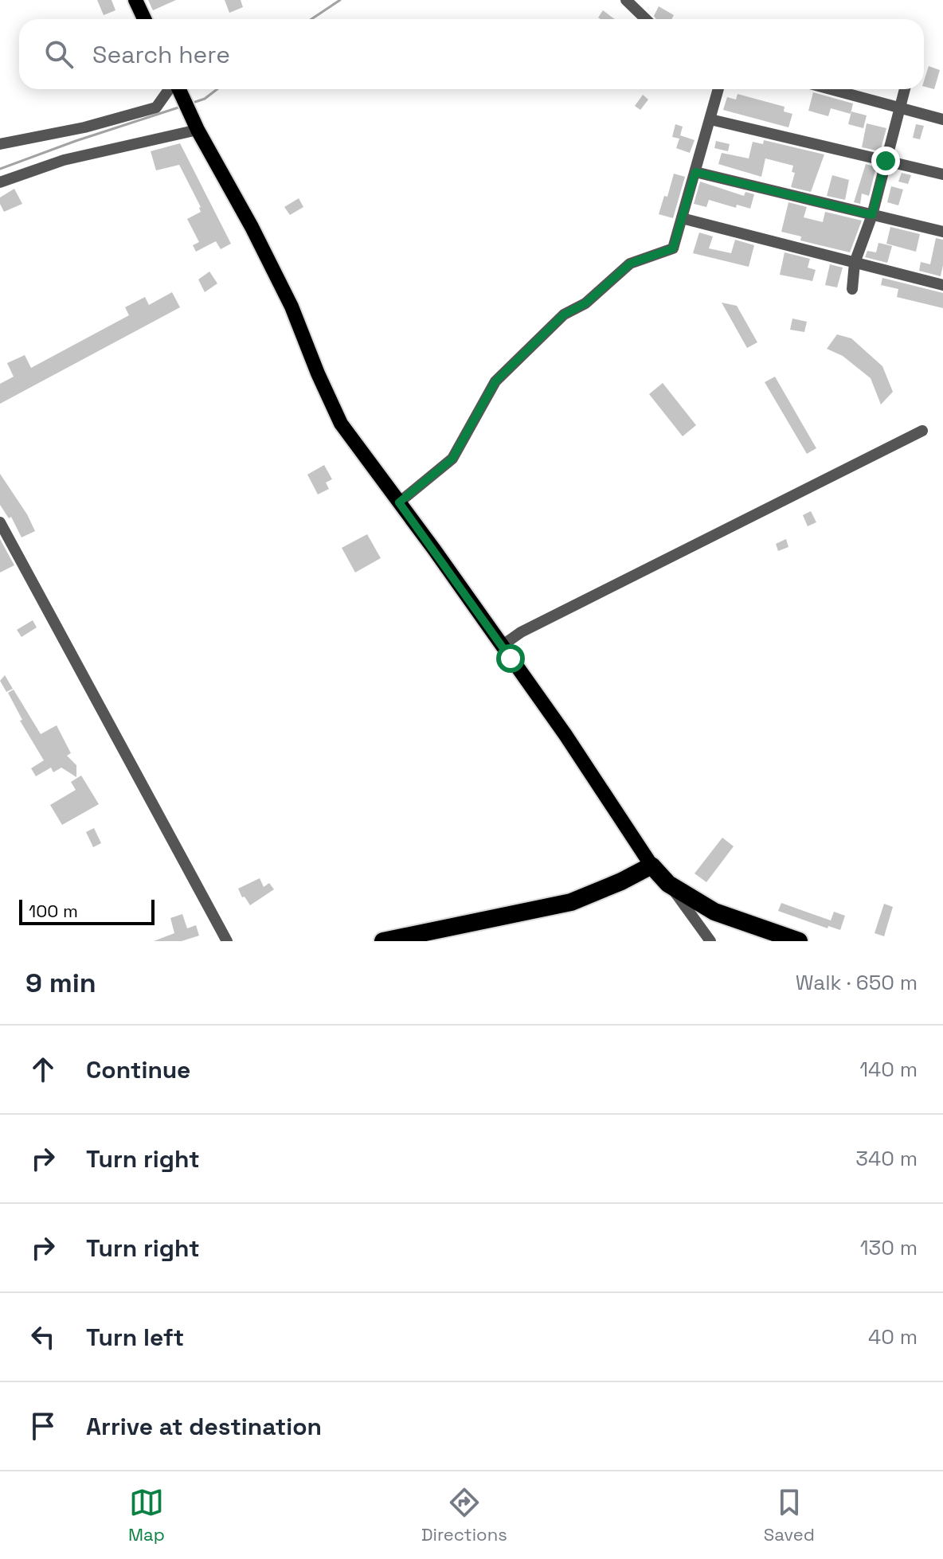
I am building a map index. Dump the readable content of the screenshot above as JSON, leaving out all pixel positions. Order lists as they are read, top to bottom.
{
  "scale_bar": "100 m",
  "page": {
    "search": "Search here",
    "scale": "100 m",
    "heading": ["9 min", "Walk · 650 m"],
    "list": [
      ["Continue", "140 m"],
      ["Turn right", "340 m"],
      ["Turn right", "130 m"],
      ["Turn left", "40 m"],
      "Arrive at destination"
    ],
    "nav": ["Map", "Directions", "Saved"]
  }
}
